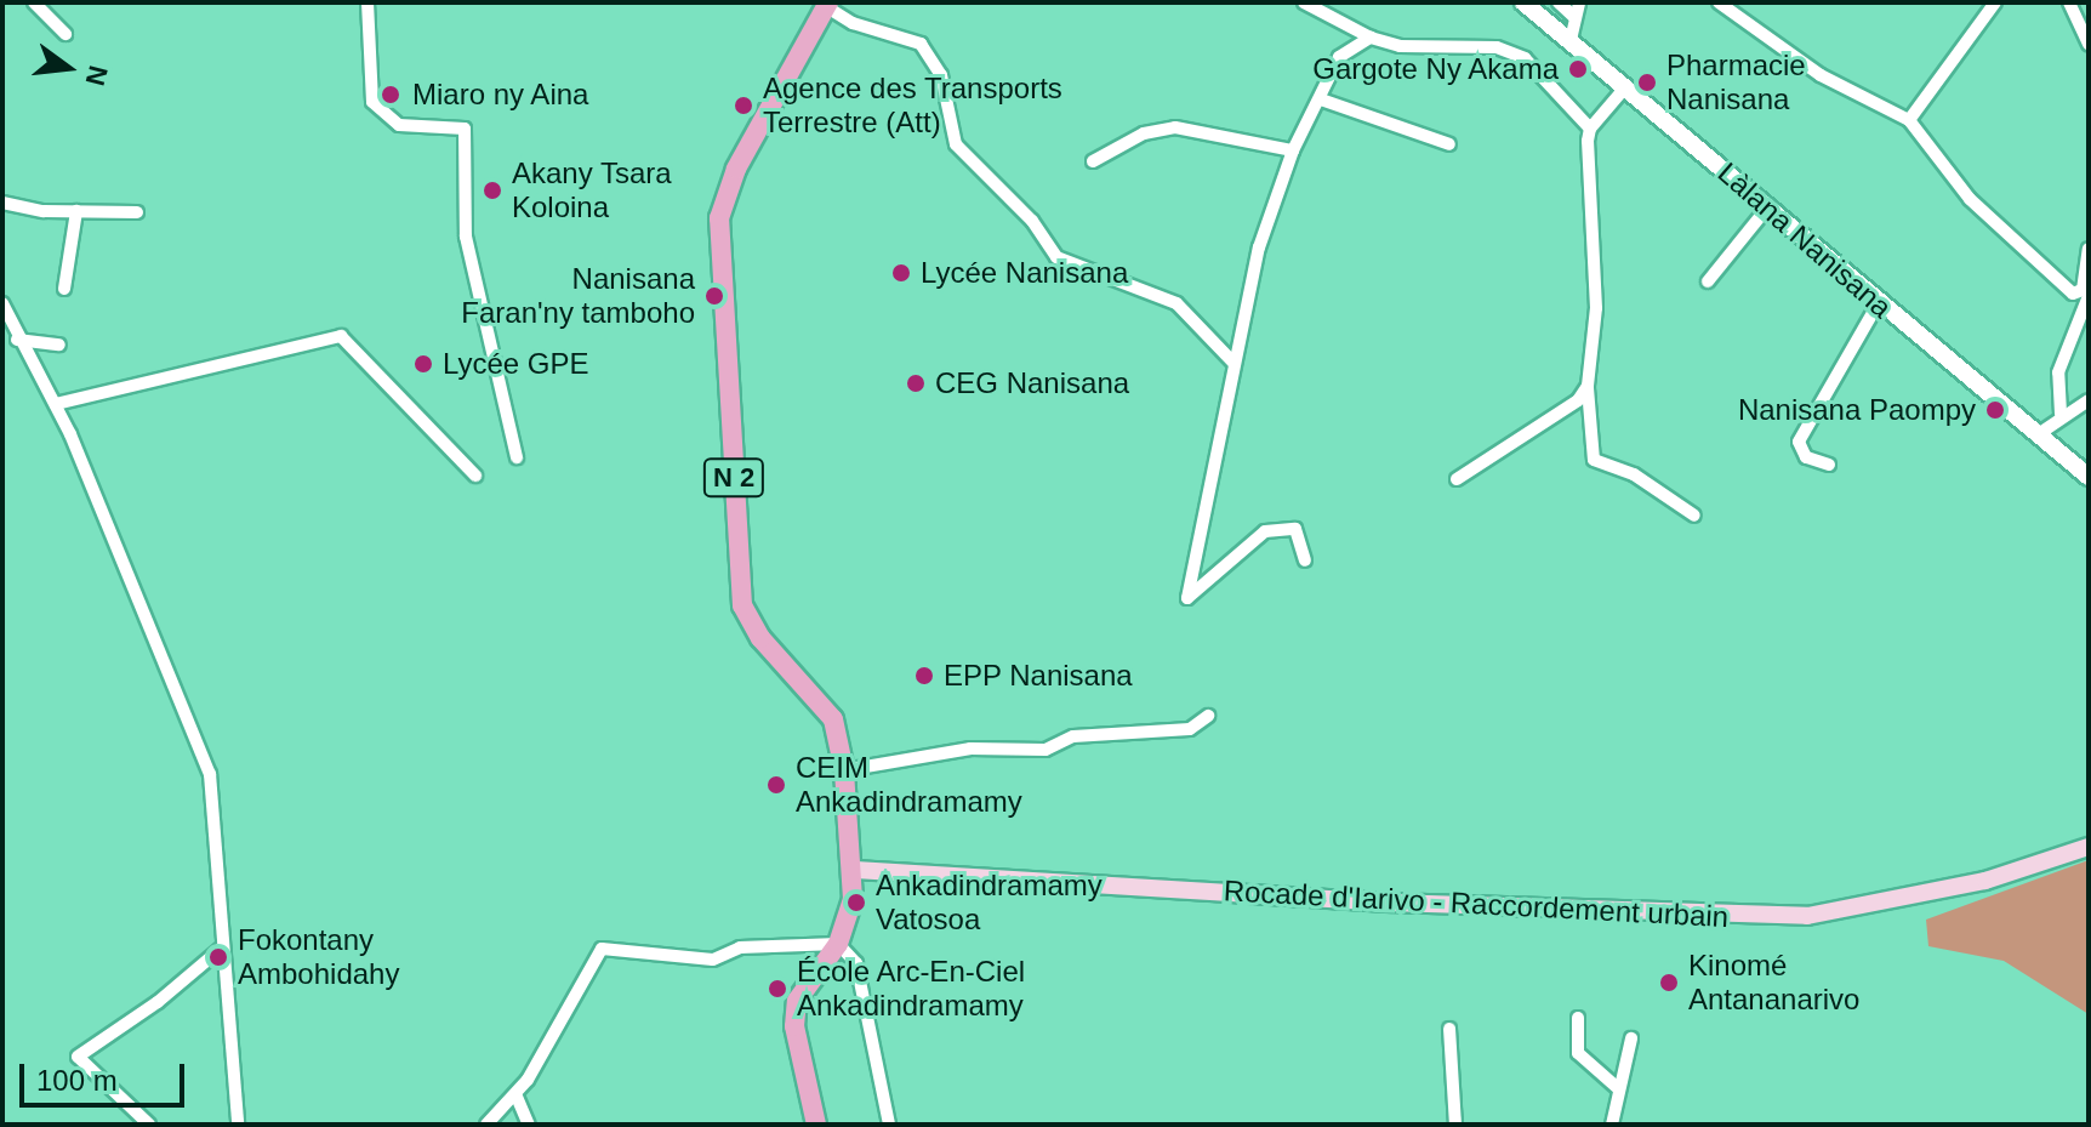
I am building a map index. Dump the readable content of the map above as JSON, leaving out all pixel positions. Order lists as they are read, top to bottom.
{
  "streets": {
    "main road": ["N 2", "Rocade d'Iarivo - Raccordement urbain"],
    "street": ["Làlana Nanisana"]
  },
  "crossings": [
    ["N 2", "Rocade d'Iarivo - Raccordement urbain"]
  ],
  "places": [
    "Gargote Ny Akama",
    "Pharmacie Nanisana",
    "Miaro ny Aina",
    "Agence des Transports Terrestre (Att)",
    "Akany Tsara Koloina",
    "Lycée Nanisana",
    "Nanisana Faran'ny tamboho",
    "Lycée GPE",
    "CEG Nanisana",
    "Nanisana Paompy",
    "EPP Nanisana",
    "CEIM Ankadindramamy",
    "Ankadindramamy Vatosoa",
    "Fokontany Ambohidahy",
    "Kinomé Antananarivo",
    "École Arc-En-Ciel Ankadindramamy"
  ],
  "scale_bar": "100 m",
  "north": "right"
}
